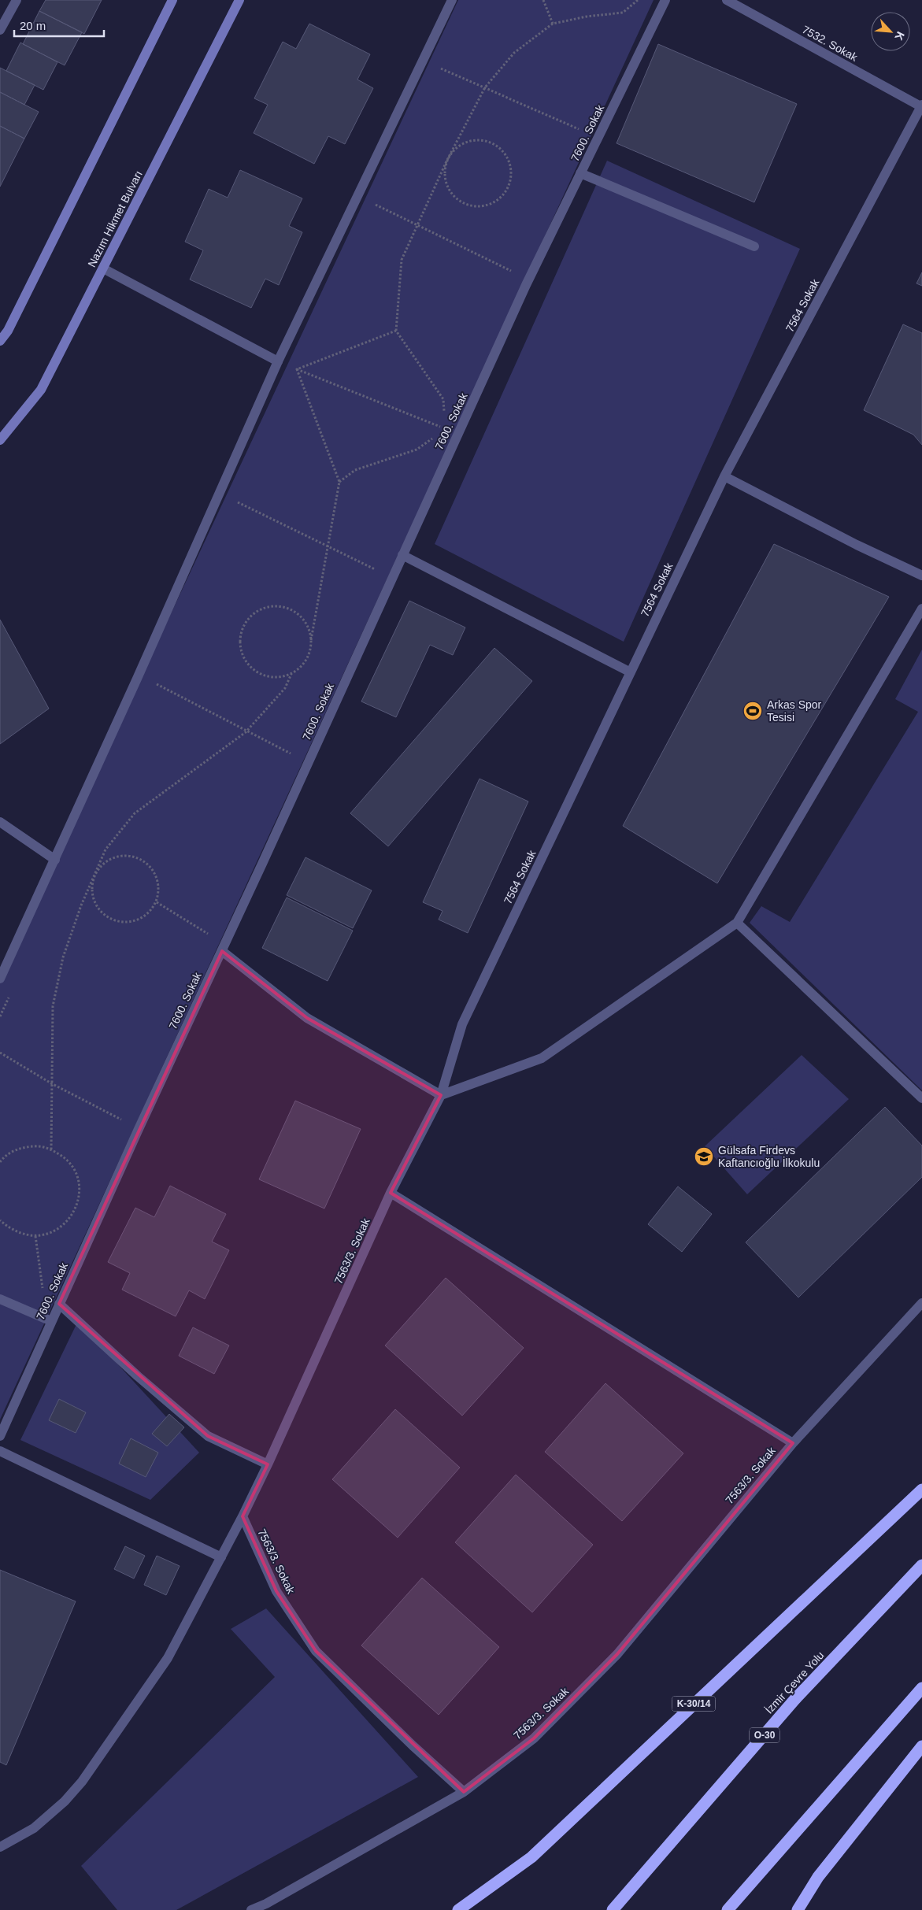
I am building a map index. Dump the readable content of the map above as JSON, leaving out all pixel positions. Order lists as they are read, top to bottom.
{
  "streets": {
    "highway": ["İzmir Çevre Yolu", "K-30/14", "O-30"],
    "street": [
      "7532. Sokak",
      "7600. Sokak",
      "Nazım Hikmet Bulvarı",
      "7564 Sokak",
      "7563/3. Sokak"
    ]
  },
  "crossings": [
    ["7532. Sokak", "7564 Sokak"],
    ["7564 Sokak", "7563/3. Sokak"]
  ],
  "places": {
    "sports": ["Arkas Spor Tesisi"],
    "school or university": ["Gülsafa Firdevs Kaftancıoğlu İlkokulu"]
  },
  "scale_bar": "20 m",
  "north": "bottom right"
}
